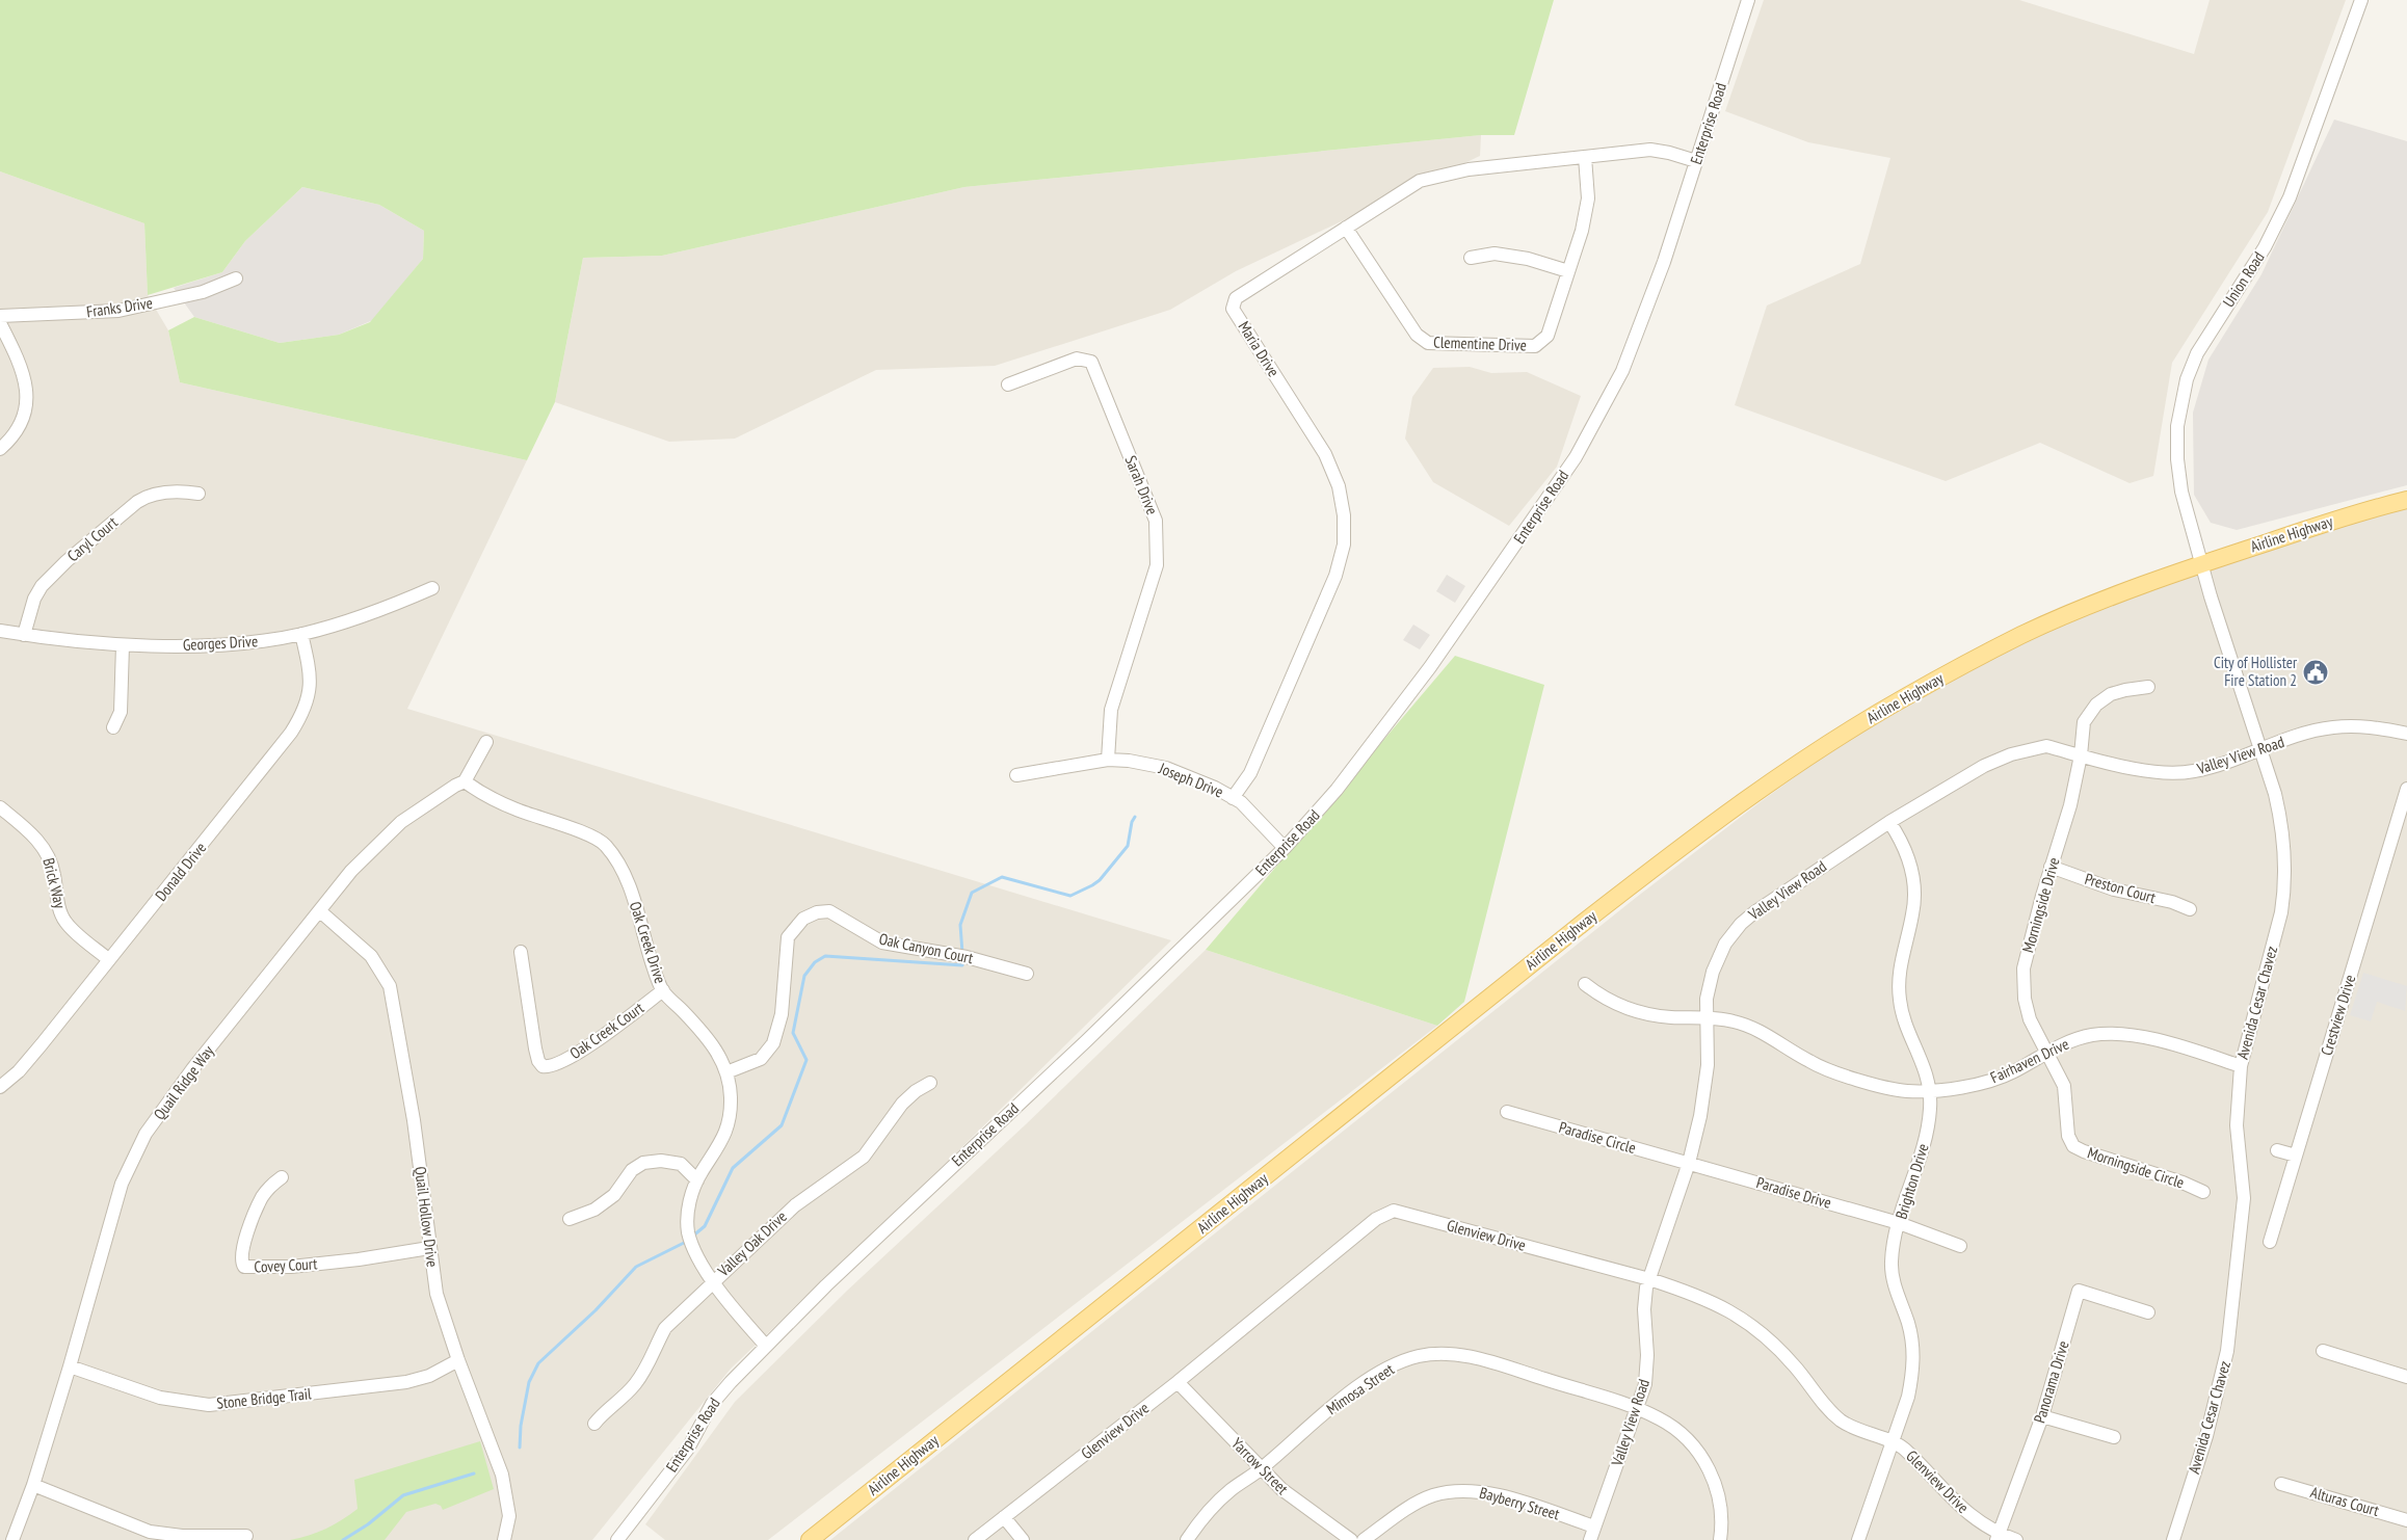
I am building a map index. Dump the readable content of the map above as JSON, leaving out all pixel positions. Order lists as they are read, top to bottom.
{
  "streets": {
    "main road": ["Airline Highway"],
    "street": [
      "Enterprise Road",
      "Union Road",
      "Franks Drive",
      "Clementine Drive",
      "Maria Drive",
      "Sarah Drive",
      "Caryl Court",
      "Georges Drive",
      "Valley View Road",
      "Joseph Drive",
      "Donald Drive",
      "Brick Way",
      "Preston Court",
      "Morningside Drive",
      "Oak Creek Drive",
      "Oak Canyon Court",
      "Avenida Cesar Chavez",
      "Crestview Drive",
      "Oak Creek Court",
      "Fairhaven Drive",
      "Quail Ridge Way",
      "Paradise Circle",
      "Morningside Circle",
      "Brighton Drive",
      "Paradise Drive",
      "Quail Hollow Drive",
      "Glenview Drive",
      "Valley Oak Drive",
      "Covey Court",
      "Panorama Drive",
      "Mimosa Street",
      "Stone Bridge Trail",
      "Yarrow Street",
      "Alturas Court",
      "Bayberry Street"
    ]
  },
  "crossings": [
    ["Enterprise Road", "Maria Drive"],
    ["Enterprise Road", "Joseph Drive"],
    ["Enterprise Road", "Oak Creek Drive"],
    ["Union Road", "Airline Highway"],
    ["Union Road", "Avenida Cesar Chavez"],
    ["Clementine Drive", "Maria Drive"],
    ["Maria Drive", "Joseph Drive"],
    ["Sarah Drive", "Joseph Drive"],
    ["Airline Highway", "Avenida Cesar Chavez"],
    ["Caryl Court", "Georges Drive"],
    ["Georges Drive", "Donald Drive"],
    ["Valley View Road", "Morningside Drive"],
    ["Valley View Road", "Avenida Cesar Chavez"],
    ["Valley View Road", "Fairhaven Drive"],
    ["Valley View Road", "Paradise Circle"],
    ["Valley View Road", "Brighton Drive"],
    ["Valley View Road", "Paradise Drive"],
    ["Valley View Road", "Glenview Drive"],
    ["Valley View Road", "Mimosa Street"],
    ["Valley View Road", "Bayberry Street"],
    ["Donald Drive", "Brick Way"],
    ["Preston Court", "Morningside Drive"],
    ["Morningside Drive", "Fairhaven Drive"],
    ["Morningside Drive", "Morningside Circle"],
    ["Oak Creek Drive", "Oak Canyon Court"],
    ["Oak Creek Drive", "Oak Creek Court"],
    ["Oak Creek Drive", "Quail Ridge Way"],
    ["Oak Creek Drive", "Valley Oak Drive"],
    ["Avenida Cesar Chavez", "Fairhaven Drive"],
    ["Fairhaven Drive", "Morningside Circle"],
    ["Fairhaven Drive", "Brighton Drive"],
    ["Quail Ridge Way", "Quail Hollow Drive"],
    ["Quail Ridge Way", "Stone Bridge Trail"],
    ["Paradise Circle", "Paradise Drive"],
    ["Brighton Drive", "Paradise Drive"],
    ["Brighton Drive", "Glenview Drive"],
    ["Quail Hollow Drive", "Covey Court"],
    ["Quail Hollow Drive", "Stone Bridge Trail"],
    ["Glenview Drive", "Panorama Drive"],
    ["Glenview Drive", "Yarrow Street"],
    ["Mimosa Street", "Yarrow Street"]
  ],
  "places": {
    "public building": ["City of Hollister Fire Station 2"]
  }
}
